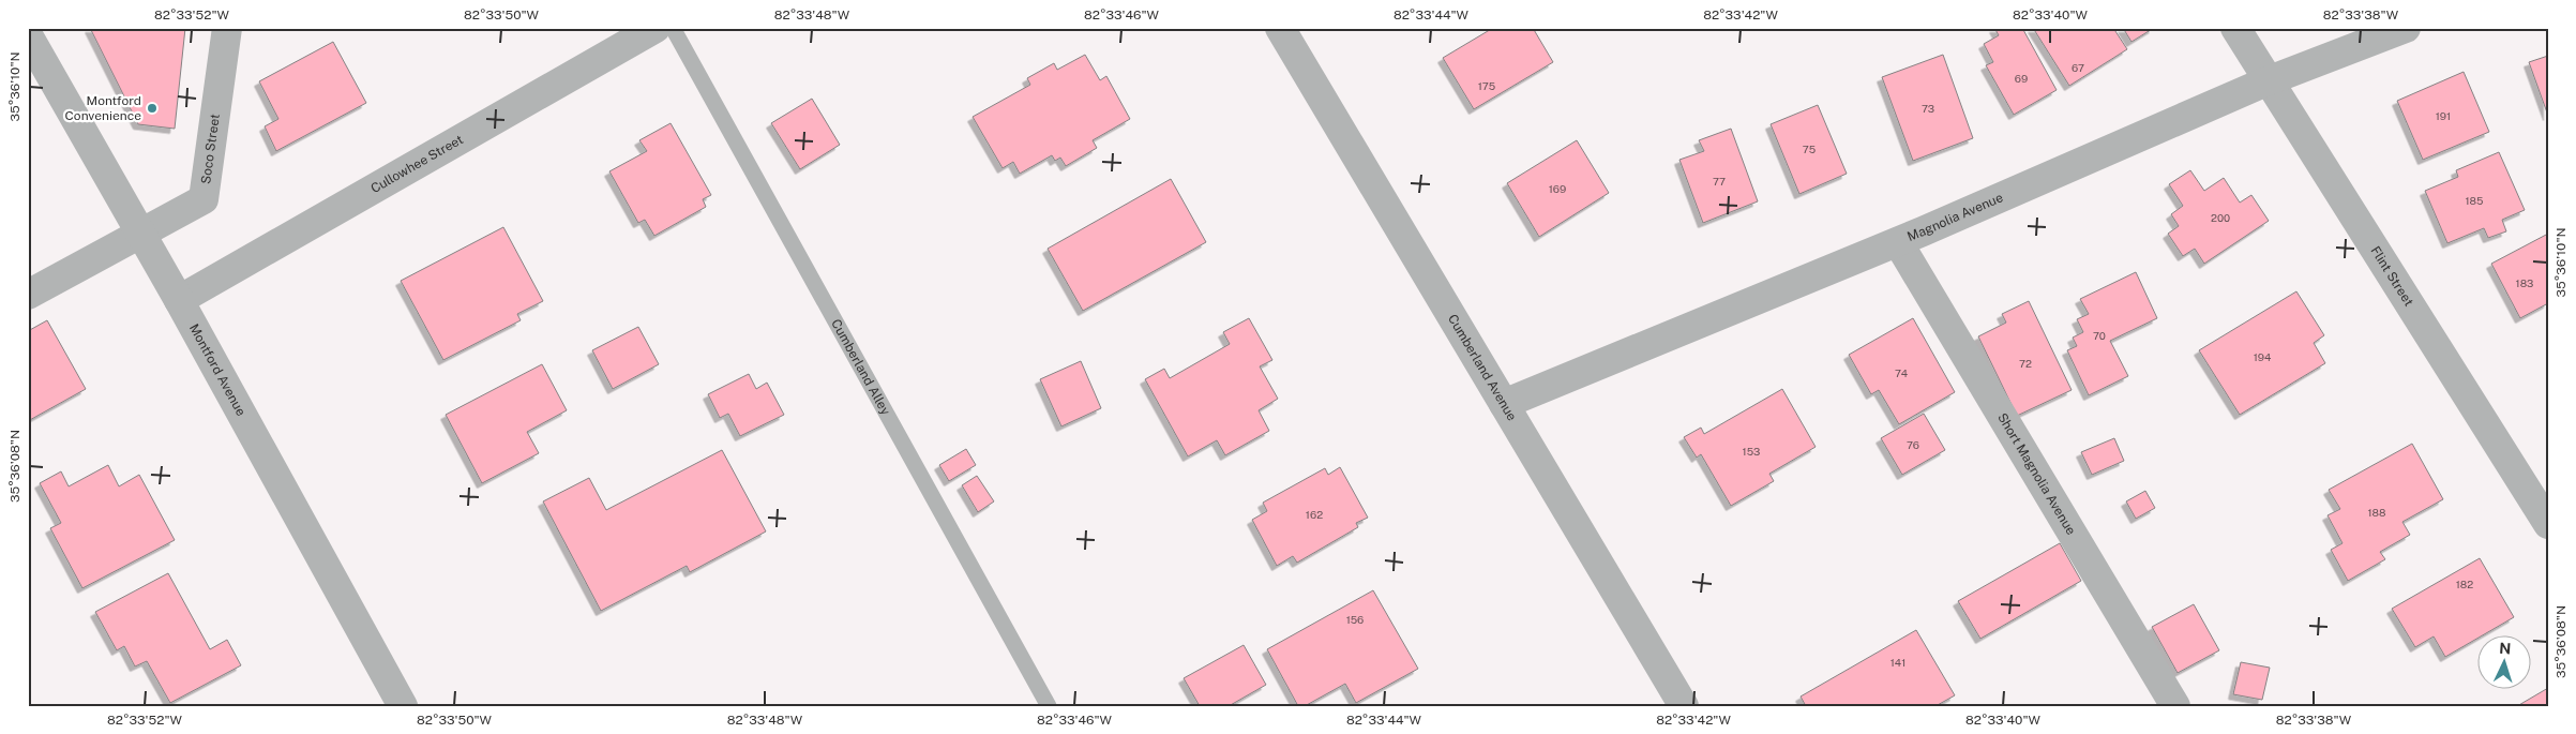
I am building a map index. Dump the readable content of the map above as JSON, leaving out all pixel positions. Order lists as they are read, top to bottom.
{
  "streets": {
    "street": [
      "Soco Street",
      "Cullowhee Street",
      "Magnolia Avenue",
      "Flint Street",
      "Cumberland Avenue",
      "Montford Avenue",
      "Short Magnolia Avenue"
    ],
    "lane": ["Cumberland Alley"]
  },
  "crossings": [
    ["Soco Street", "Montford Avenue"],
    ["Cullowhee Street", "Montford Avenue"],
    ["Magnolia Avenue", "Flint Street"],
    ["Magnolia Avenue", "Cumberland Avenue"],
    ["Magnolia Avenue", "Short Magnolia Avenue"]
  ],
  "places": ["Montford Convenience"],
  "house_numbers": [
    "67",
    "69",
    "175",
    "73",
    "191",
    "75",
    "77",
    "169",
    "185",
    "200",
    "183",
    "70",
    "194",
    "72",
    "74",
    "76",
    "153",
    "188",
    "162",
    "182",
    "156",
    "141"
  ],
  "north": "top",
  "coordinates": [
    "82°33'52\"W",
    "82°33'50\"W",
    "82°33'48\"W",
    "82°33'46\"W",
    "82°33'44\"W",
    "82°33'42\"W",
    "82°33'40\"W",
    "82°33'38\"W",
    "35°36'10\"N",
    "35°36'08\"N"
  ]
}
